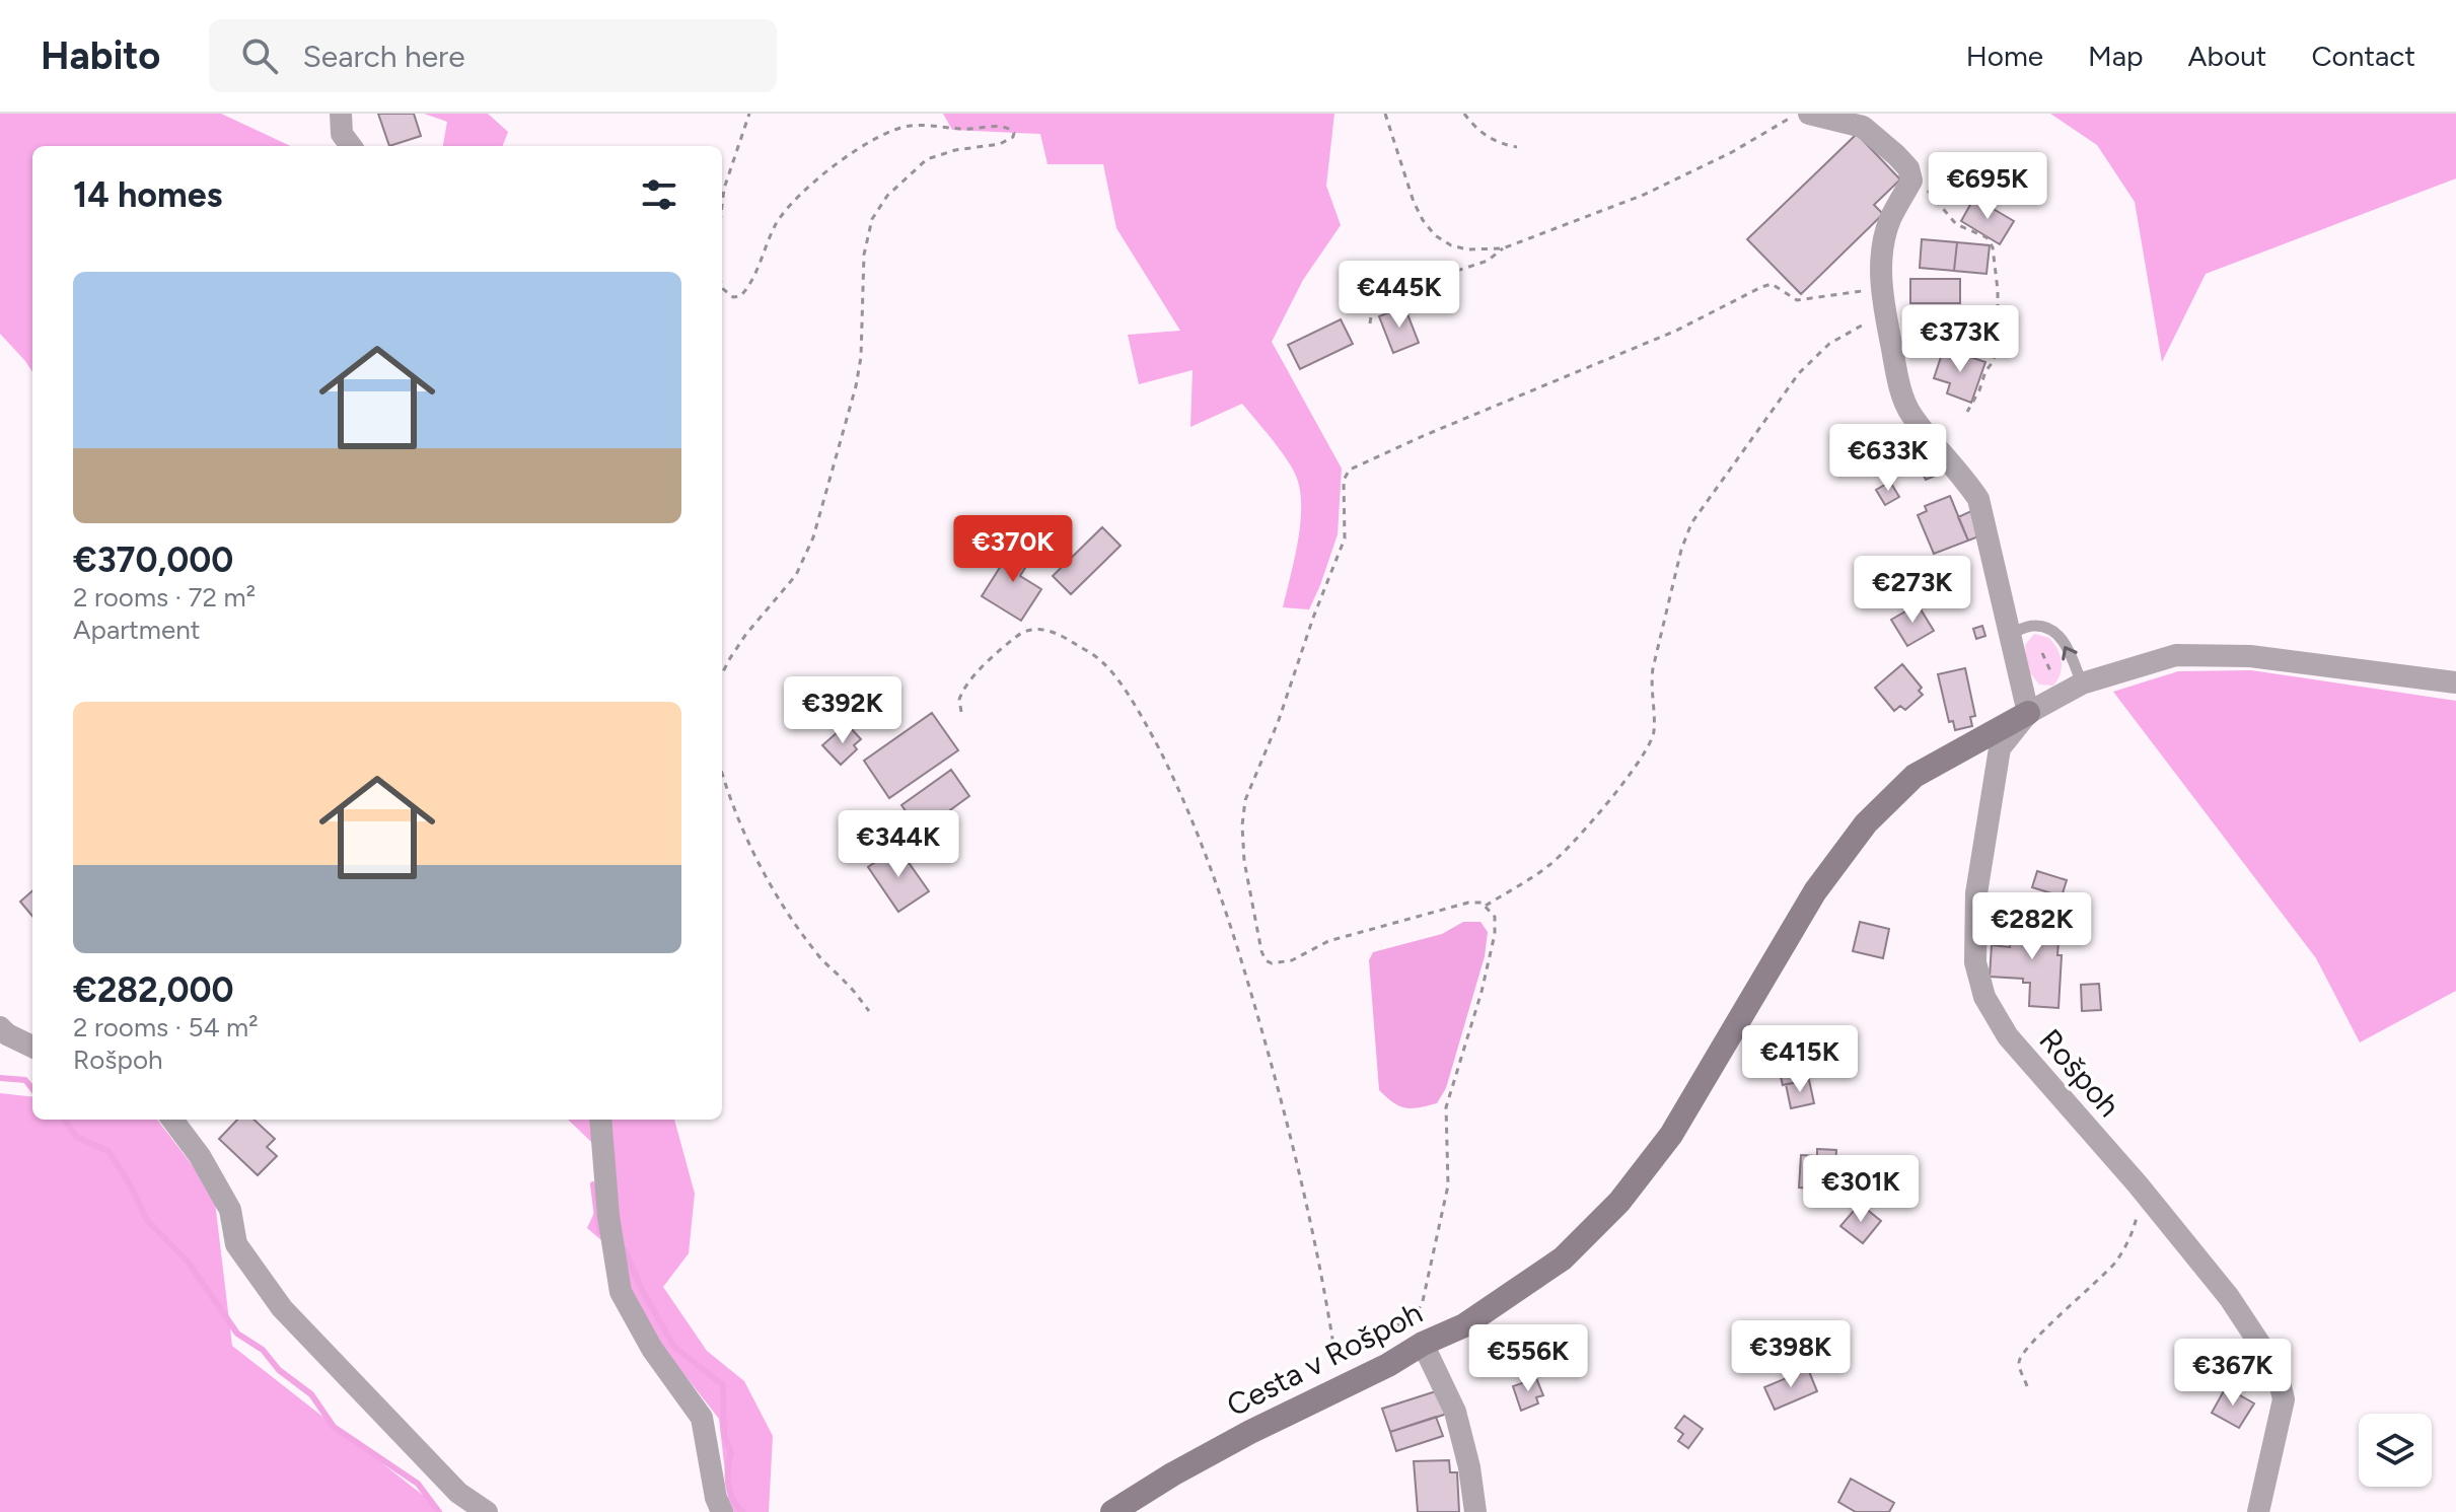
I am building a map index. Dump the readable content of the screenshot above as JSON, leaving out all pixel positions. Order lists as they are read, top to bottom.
{
  "streets": {
    "street": ["Rošpoh", "Cesta v Rošpoh"]
  },
  "crossings": [
    ["Rošpoh", "Cesta v Rošpoh"]
  ],
  "page": {
    "header": "Habito",
    "search": "Search here",
    "nav": [
      "Home",
      "Map",
      "About",
      "Contact"
    ],
    "heading": "14 homes",
    "price": [
      "€695K",
      "€445K",
      "€373K",
      "€633K",
      "€370K",
      "€273K",
      "€392K",
      "€344K",
      "€282K",
      "€415K",
      "€301K",
      "€398K",
      "€556K",
      "€367K"
    ],
    "list": [
      {
        "name": "€370,000",
        "note": "2 rooms · 72 m² · Apartment"
      },
      {
        "name": "€282,000",
        "note": "2 rooms · 54 m² · Rošpoh"
      }
    ]
  }
}
